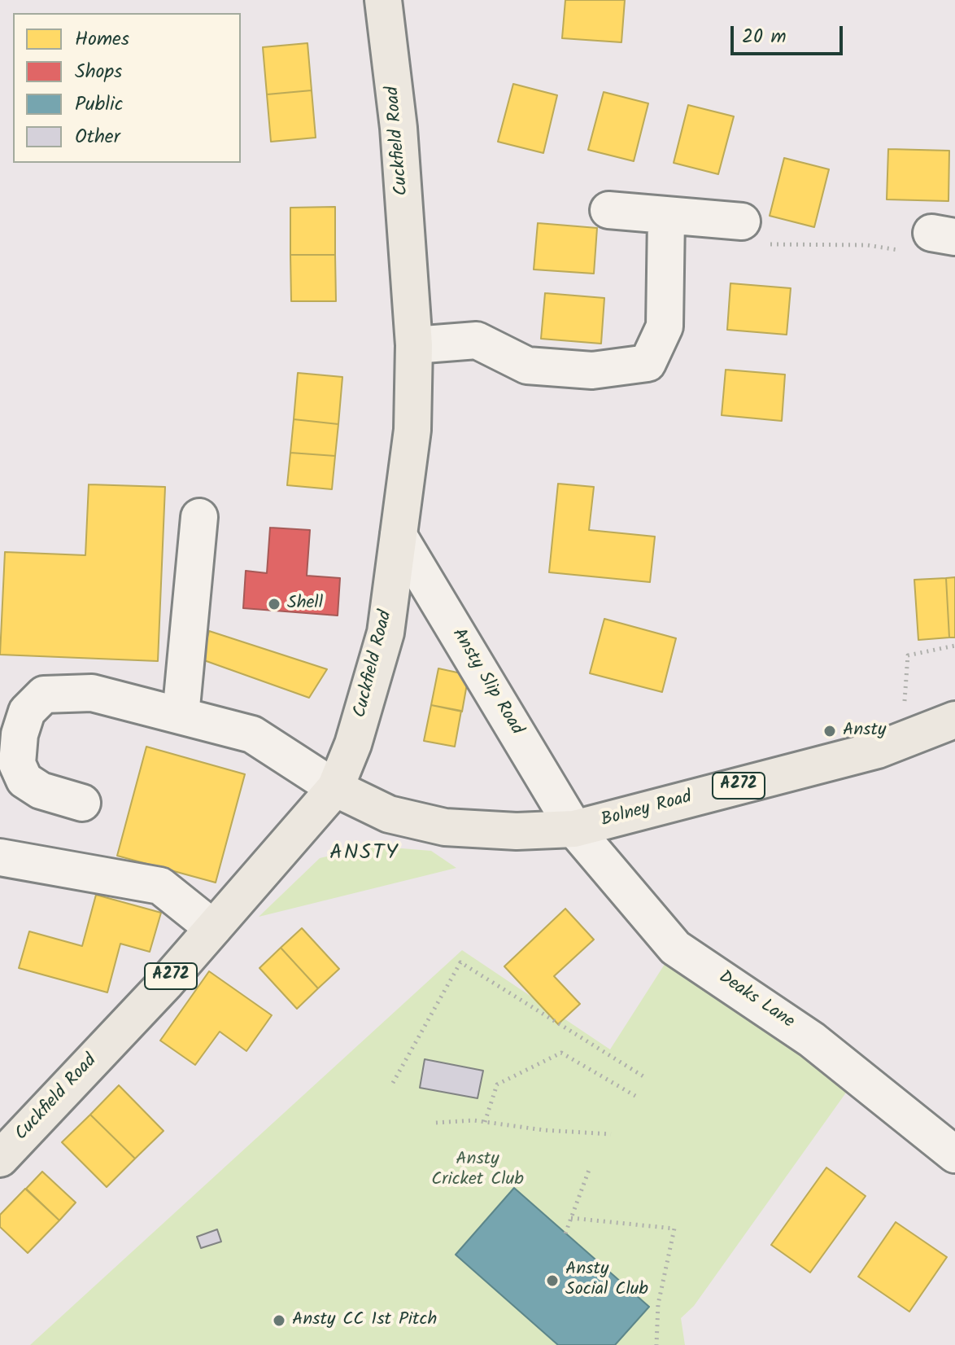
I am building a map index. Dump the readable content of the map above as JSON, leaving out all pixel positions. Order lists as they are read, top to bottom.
{
  "streets": {
    "main road": ["Cuckfield Road", "A272", "Bolney Road"],
    "street": ["Ansty Slip Road", "Deaks Lane"]
  },
  "crossings": [
    ["Cuckfield Road", "Ansty Slip Road"],
    ["Cuckfield Road", "Bolney Road"],
    ["Ansty Slip Road", "Bolney Road"],
    ["Ansty Slip Road", "Deaks Lane"],
    ["Bolney Road", "Deaks Lane"]
  ],
  "districts": ["ANSTY"],
  "parks": ["Ansty Cricket Club"],
  "places": [
    "Shell",
    "Ansty",
    "Ansty Social Club",
    "Ansty CC 1st Pitch"
  ],
  "legend": [
    "Homes",
    "Shops",
    "Public",
    "Other"
  ],
  "scale_bar": "20 m"
}
